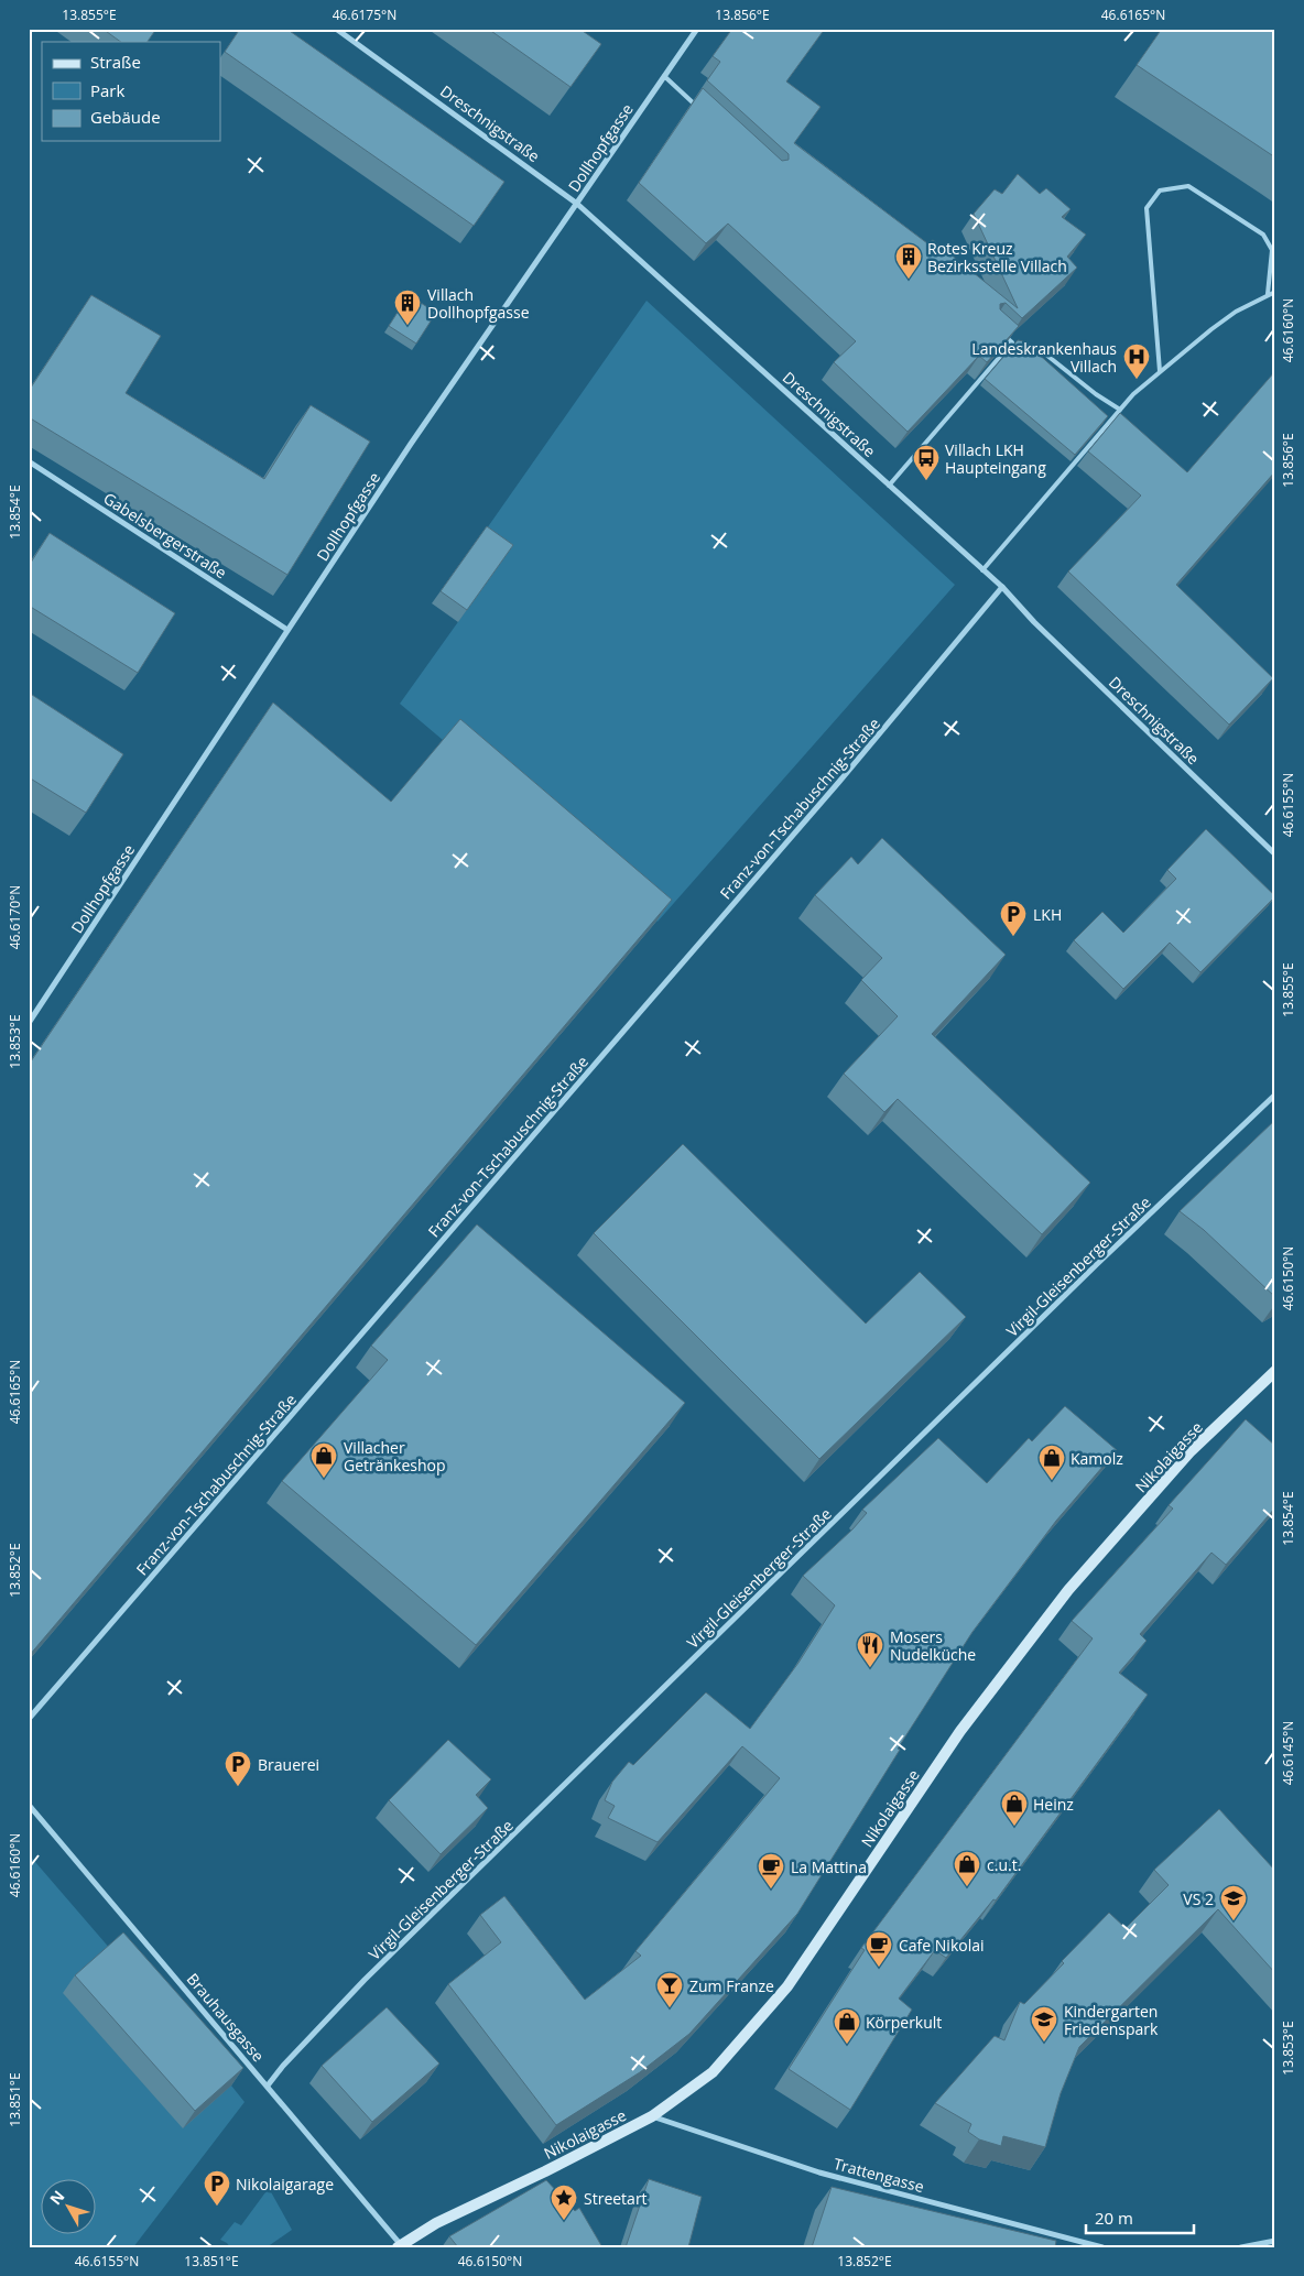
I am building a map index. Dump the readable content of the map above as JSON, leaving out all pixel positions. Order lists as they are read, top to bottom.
{
  "streets": {
    "street": [
      "Dreschnigstraße",
      "Dollhopfgasse",
      "Gabelsbergerstraße",
      "Franz-von-Tschabuschnig-Straße",
      "Virgil-Gleisenberger-Straße",
      "Nikolaigasse",
      "Brauhausgasse",
      "Trattengasse"
    ]
  },
  "crossings": [
    ["Dreschnigstraße", "Dollhopfgasse"],
    ["Dreschnigstraße", "Franz-von-Tschabuschnig-Straße"],
    ["Dollhopfgasse", "Gabelsbergerstraße"],
    ["Virgil-Gleisenberger-Straße", "Brauhausgasse"],
    ["Nikolaigasse", "Brauhausgasse"],
    ["Nikolaigasse", "Trattengasse"]
  ],
  "places": {
    "building": ["Rotes Kreuz Bezirksstelle Villach", "Villach Dollhopfgasse"],
    "hospital": ["Landeskrankenhaus Villach"],
    "bus stop": ["Villach LKH Haupteingang"],
    "parking": ["LKH", "Brauerei", "Nikolaigarage"],
    "shop": [
      "Villacher Getränkeshop",
      "Kamolz",
      "Heinz",
      "c.u.t.",
      "Körperkult"
    ],
    "restaurant": ["Mosers Nudelküche"],
    "cafe": ["La Mattina", "Cafe Nikolai"],
    "school or university": ["VS 2", "Kindergarten Friedenspark"],
    "bar": ["Zum Franze"],
    "place": ["Streetart"]
  },
  "legend": ["Straße", "Park", "Gebäude"],
  "scale_bar": "20 m",
  "north": "top left",
  "coordinates": [
    "13.855°E",
    "46.6175°N",
    "13.856°E",
    "46.6165°N",
    "46.6160°N",
    "13.854°E",
    "46.6155°N",
    "46.6170°N",
    "13.853°E",
    "46.6150°N",
    "13.852°E",
    "46.6145°N",
    "13.851°E"
  ]
}
